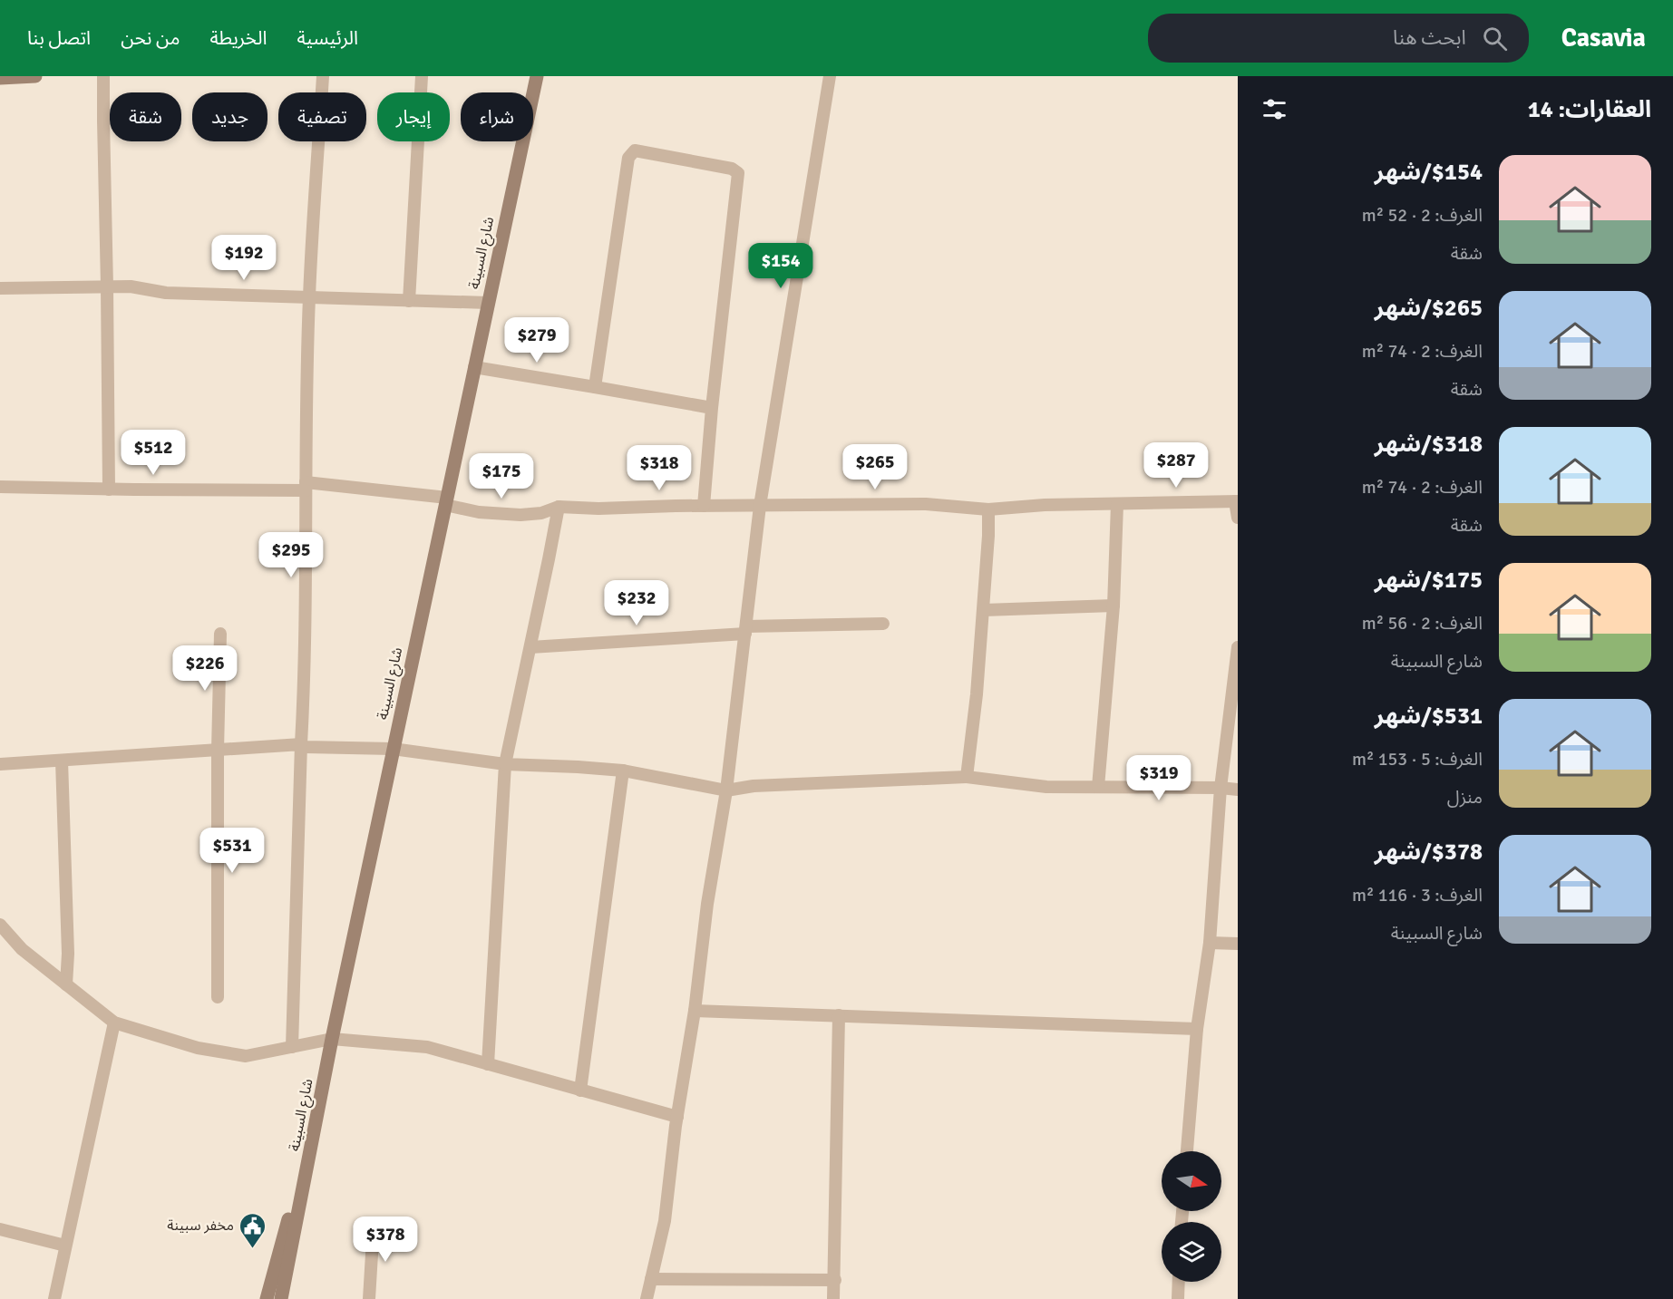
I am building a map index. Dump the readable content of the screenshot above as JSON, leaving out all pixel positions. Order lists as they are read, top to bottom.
{
  "streets": {
    "main road": ["شارع السبينة"]
  },
  "places": {
    "public building": ["مخفر سبينة"]
  },
  "north": "right",
  "page": {
    "header": "Casavia",
    "search": "ابحث هنا",
    "nav": [
      "الرئيسية",
      "الخريطة",
      "من نحن",
      "اتصل بنا"
    ],
    "heading": "العقارات: 14",
    "chip": [
      "شراء",
      "إيجار",
      "تصفية",
      "جديد",
      "شقة"
    ],
    "list": [
      {
        "name": "$154/شهر",
        "note": "الغرف: 2 · 52 m² · شقة"
      },
      {
        "name": "$265/شهر",
        "note": "الغرف: 2 · 74 m² · شقة"
      },
      {
        "name": "$318/شهر",
        "note": "الغرف: 2 · 74 m² · شقة"
      },
      {
        "name": "$175/شهر",
        "note": "الغرف: 2 · 56 m² · شارع السبينة"
      },
      {
        "name": "$531/شهر",
        "note": "الغرف: 5 · 153 m² · منزل"
      },
      {
        "name": "$378/شهر",
        "note": "الغرف: 3 · 116 m² · شارع السبينة"
      }
    ],
    "price": [
      "$192",
      "$154",
      "$279",
      "$512",
      "$287",
      "$265",
      "$318",
      "$175",
      "$295",
      "$232",
      "$226",
      "$319",
      "$531",
      "$378"
    ]
  }
}
